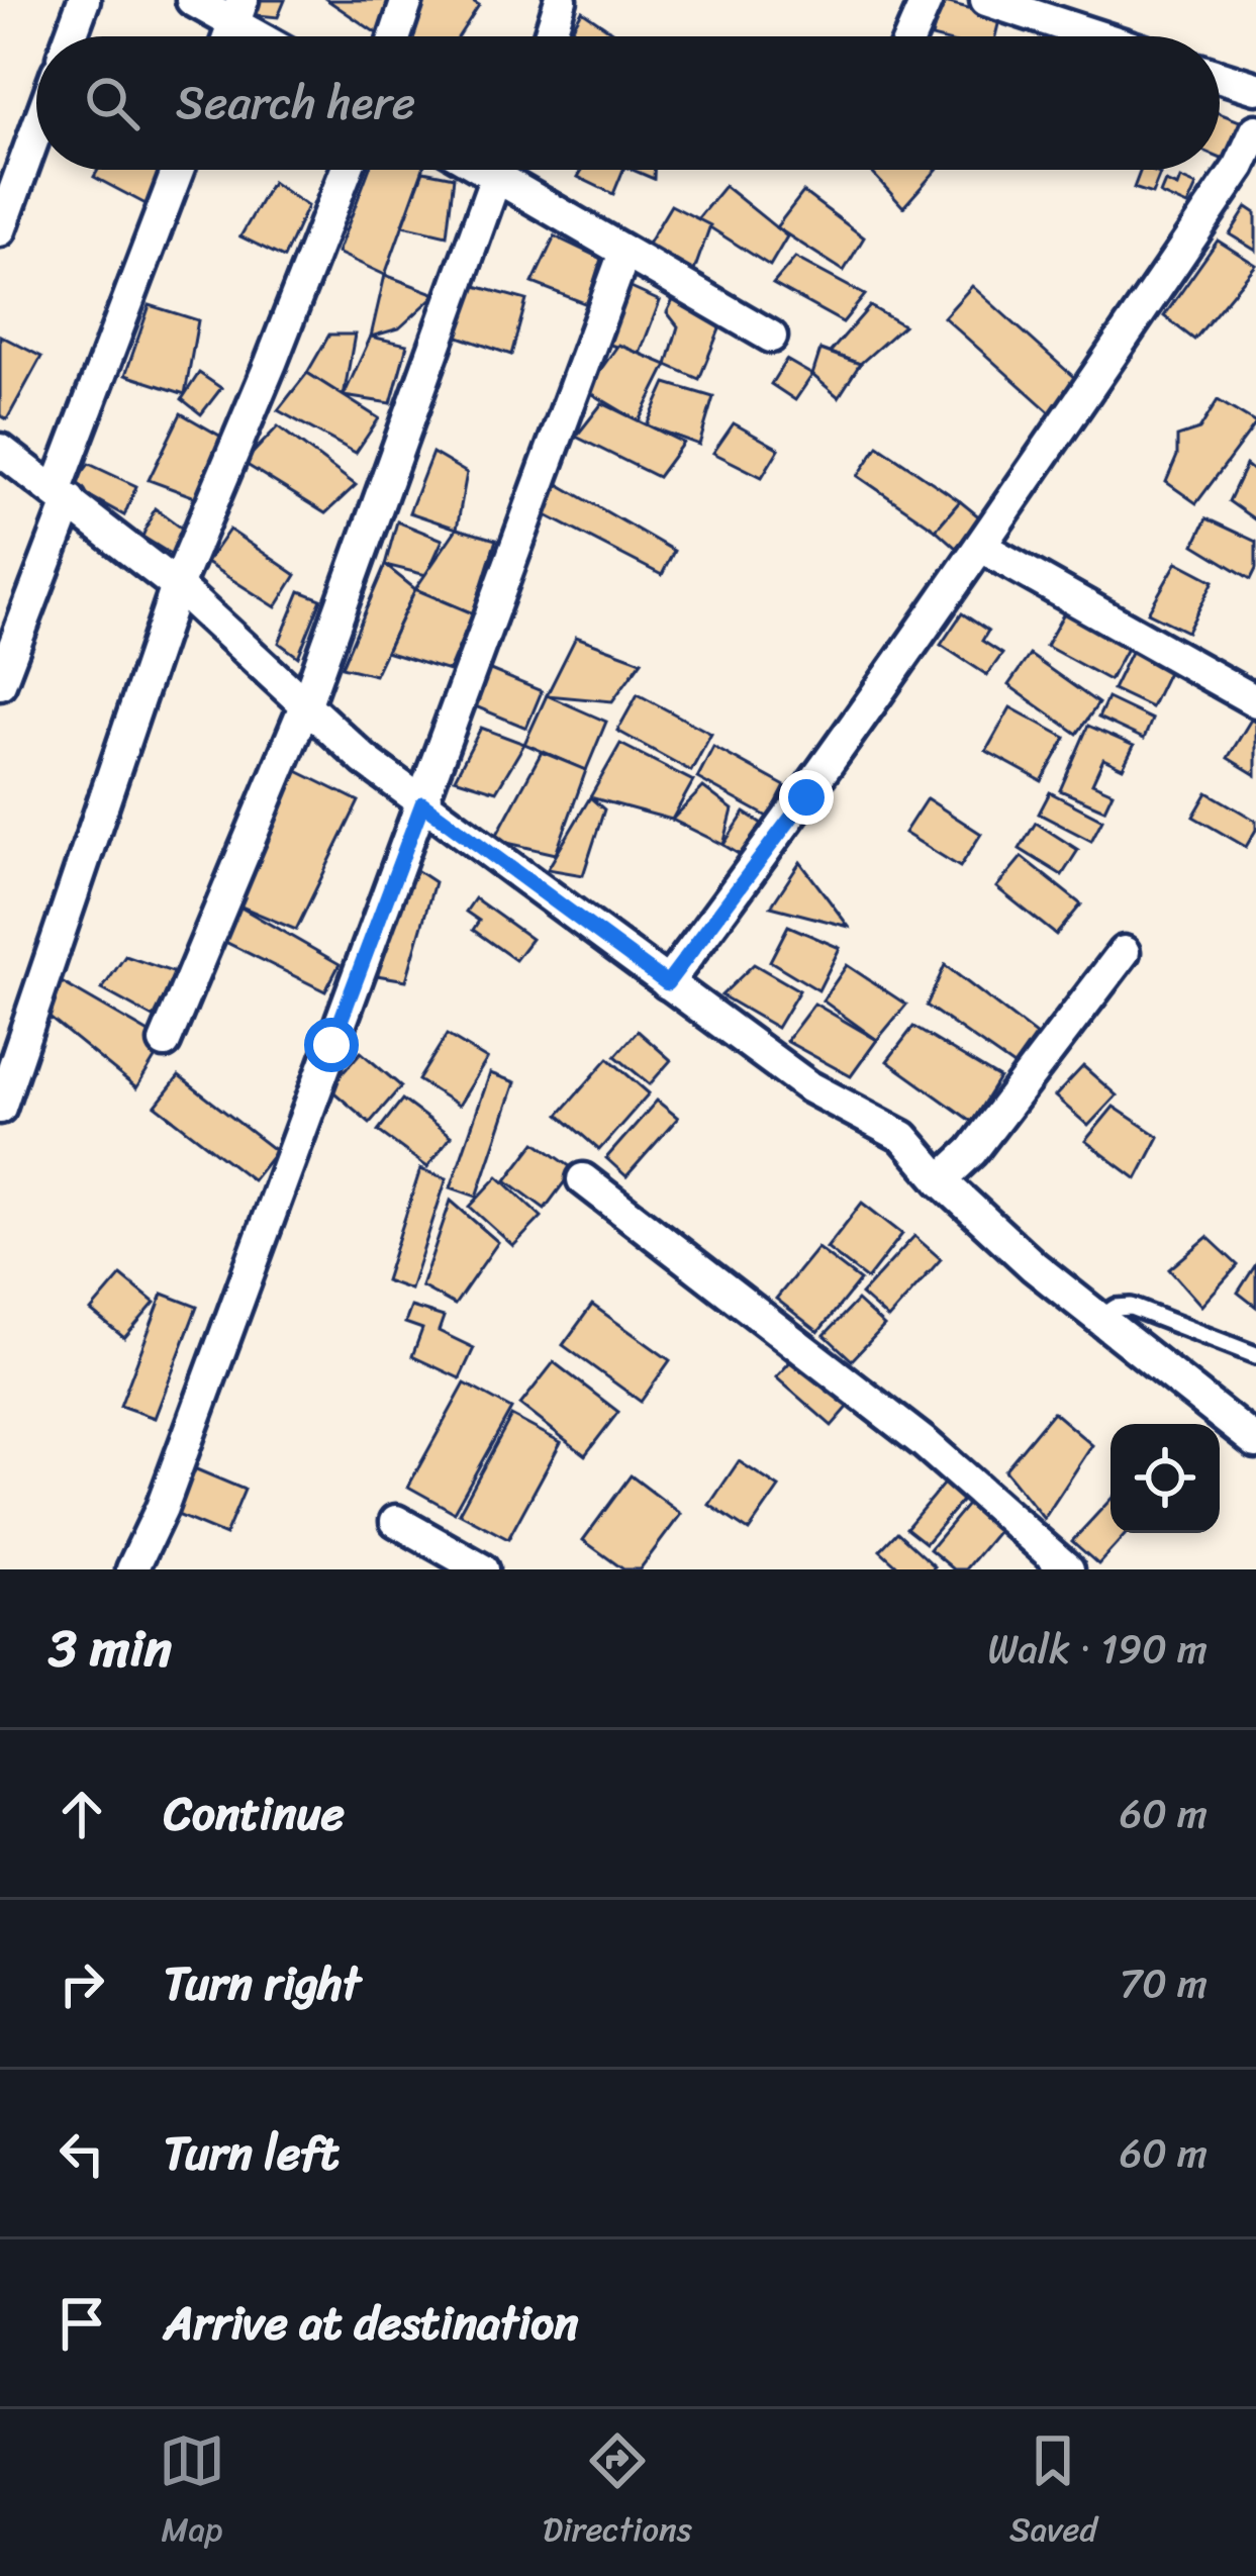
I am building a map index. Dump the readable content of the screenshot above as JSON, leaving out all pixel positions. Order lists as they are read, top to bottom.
{
  "page": {
    "search": "Search here",
    "heading": ["3 min", "Walk · 190 m"],
    "list": [
      ["Continue", "60 m"],
      ["Turn right", "70 m"],
      ["Turn left", "60 m"],
      "Arrive at destination"
    ],
    "nav": ["Map", "Directions", "Saved"]
  }
}
